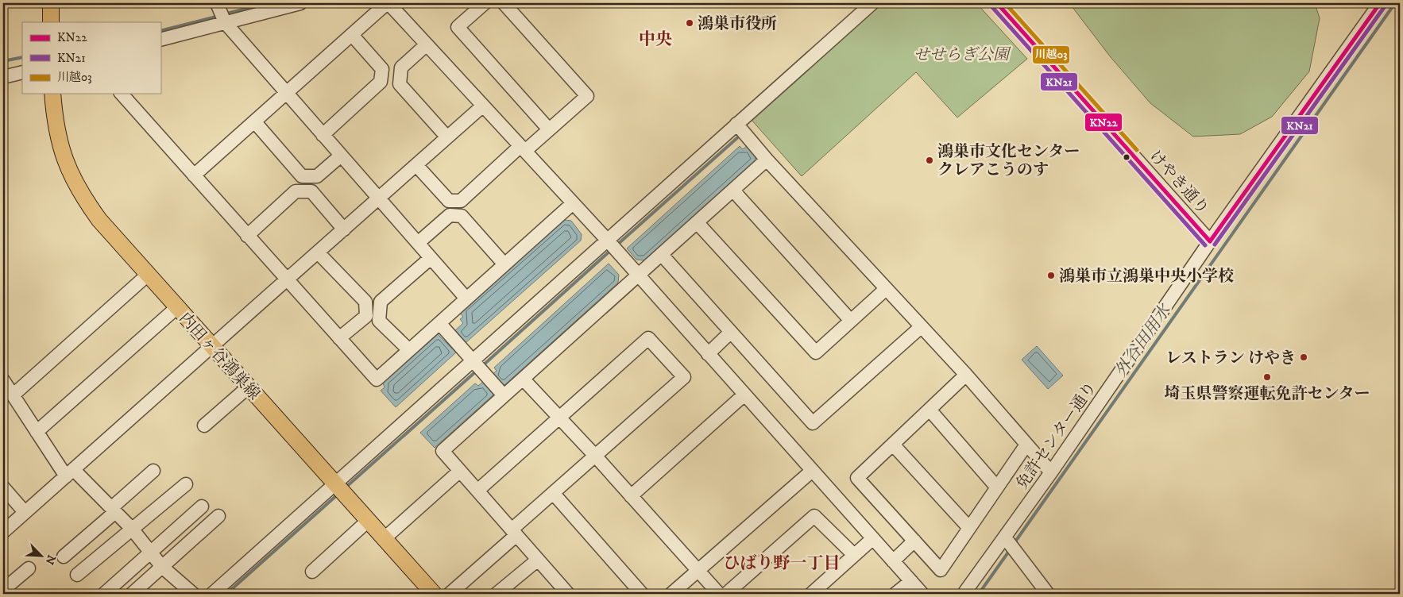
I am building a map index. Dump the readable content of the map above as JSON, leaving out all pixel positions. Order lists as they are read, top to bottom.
{
  "streets": {
    "main road": ["内田ヶ谷鴻巣線"],
    "street": ["けやき通り", "免許センター通り"]
  },
  "crossings": [
    ["けやき通り", "免許センター通り"]
  ],
  "districts": ["中央", "ひばり野一丁目"],
  "water": ["外谷田用水"],
  "parks": ["せせらぎ公園"],
  "places": [
    "鴻巣市役所",
    "鴻巣市文化センター クレアこうのす",
    "鴻巣市立鴻巣中央小学校",
    "レストラン けやき",
    "埼玉県警察運転免許センター"
  ],
  "lines": ["transit line KN22", "transit line 川越03", "transit line KN21"],
  "legend": ["KN22", "KN21", "川越03"],
  "north": "bottom right"
}
